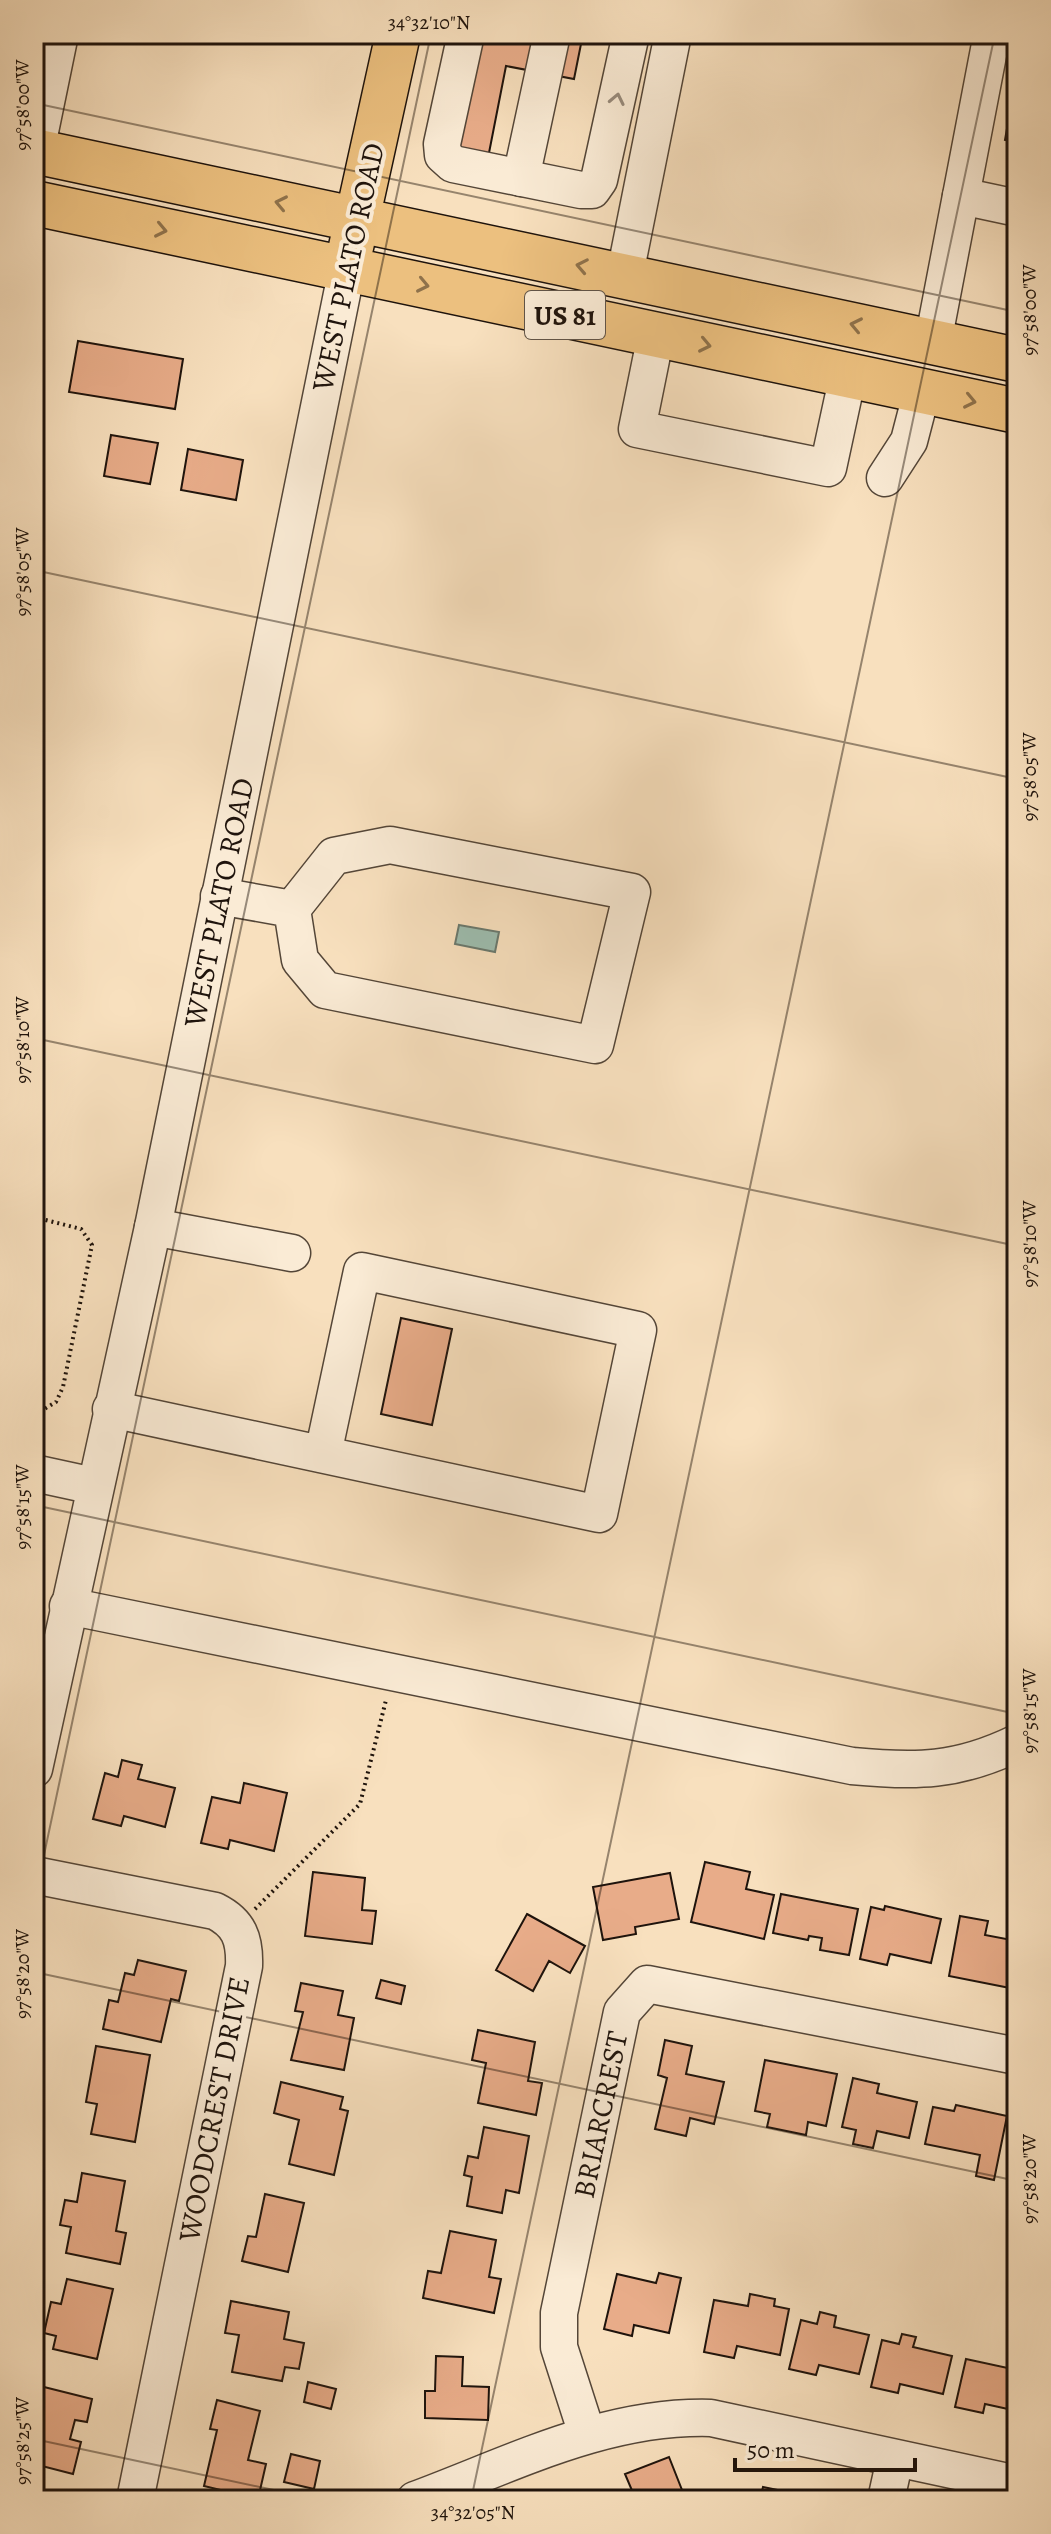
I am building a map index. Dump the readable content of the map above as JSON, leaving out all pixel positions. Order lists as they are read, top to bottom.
{
  "streets": {
    "main road": ["WEST PLATO ROAD", "US 81"],
    "street": ["WOODCREST DRIVE", "BRIARCREST"]
  },
  "crossings": [
    ["WEST PLATO ROAD", "US 81"]
  ],
  "scale_bar": "50 m",
  "coordinates": [
    "34°32'10\"N",
    "97°58'00\"W",
    "97°58'05\"W",
    "97°58'10\"W",
    "97°58'15\"W",
    "97°58'20\"W",
    "97°58'25\"W",
    "34°32'05\"N"
  ]
}
